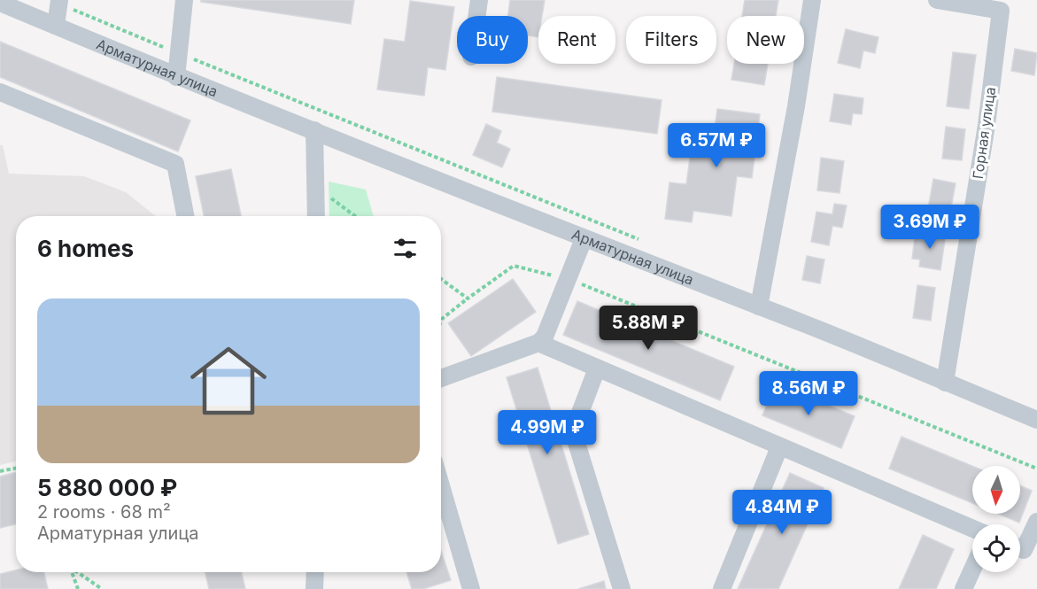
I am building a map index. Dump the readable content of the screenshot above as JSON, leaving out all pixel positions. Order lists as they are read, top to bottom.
{
  "streets": {
    "street": ["Арматурная улица", "Горная улица"]
  },
  "crossings": [
    ["Арматурная улица", "Горная улица"]
  ],
  "north": "bottom",
  "page": {
    "chip": [
      "Buy",
      "Rent",
      "Filters",
      "New"
    ],
    "price": [
      "6.57M ₽",
      "3.69M ₽",
      "5.88M ₽",
      "8.56M ₽",
      "4.99M ₽",
      "4.84M ₽"
    ],
    "heading": "6 homes",
    "list": [
      {
        "name": "5 880 000 ₽",
        "note": "2 rooms · 68 m² · Арматурная улица"
      }
    ]
  }
}
